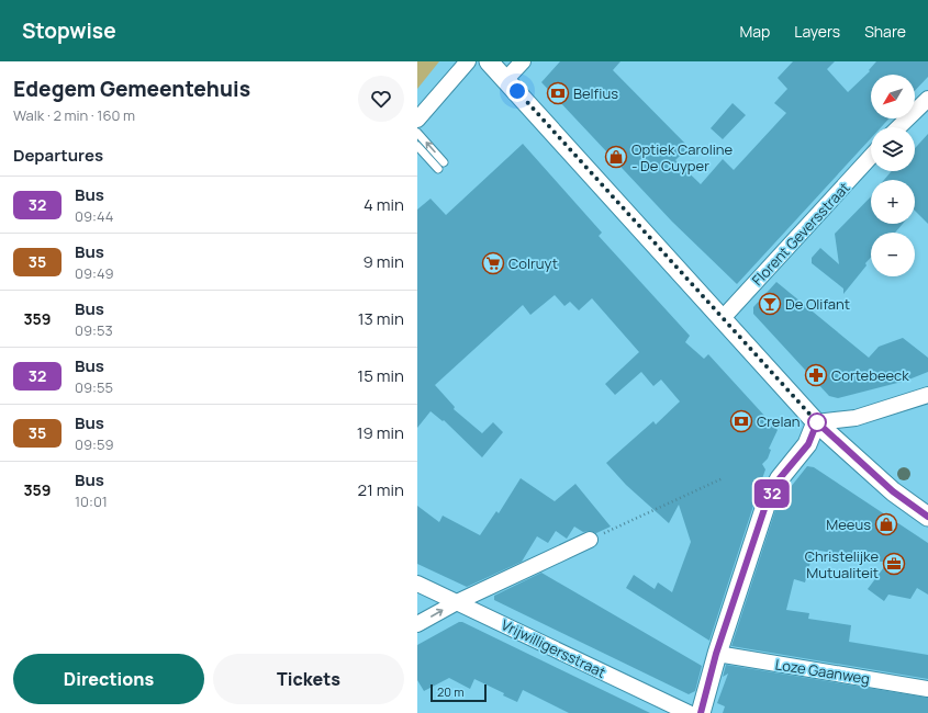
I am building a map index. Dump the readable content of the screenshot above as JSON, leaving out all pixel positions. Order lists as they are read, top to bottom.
{
  "streets": {
    "street": ["Florent Geversstraat", "Vrijwilligersstraat", "Loze Gaanweg"]
  },
  "places": {
    "bank": ["Belfius", "Crelan"],
    "shop": ["Optiek Caroline - De Cuyper", "Meeus"],
    "supermarket": ["Colruyt"],
    "bar": ["De Olifant"],
    "pharmacy": ["Cortebeeck"],
    "office": ["Christelijke Mutualiteit"]
  },
  "lines": ["bus line 32"],
  "scale_bar": "20 m",
  "north": "bottom left",
  "page": {
    "header": "Stopwise",
    "nav": ["Map", "Layers", "Share"],
    "heading": [
      ["Edegem Gemeentehuis", "Walk · 2 min · 160 m"],
      "Departures"
    ],
    "on_map": "32",
    "map_buttons": ["+", "−"],
    "list": [
      {
        "mark": "32",
        "name": "Bus",
        "note": "09:44",
        "value": "4 min"
      },
      {
        "mark": "35",
        "name": "Bus",
        "note": "09:49",
        "value": "9 min"
      },
      {
        "mark": "359",
        "name": "Bus",
        "note": "09:53",
        "value": "13 min"
      },
      {
        "mark": "32",
        "name": "Bus",
        "note": "09:55",
        "value": "15 min"
      },
      {
        "mark": "35",
        "name": "Bus",
        "note": "09:59",
        "value": "19 min"
      },
      {
        "mark": "359",
        "name": "Bus",
        "note": "10:01",
        "value": "21 min"
      }
    ],
    "buttons": ["Directions", "Tickets"],
    "scale": "20 m"
  }
}
